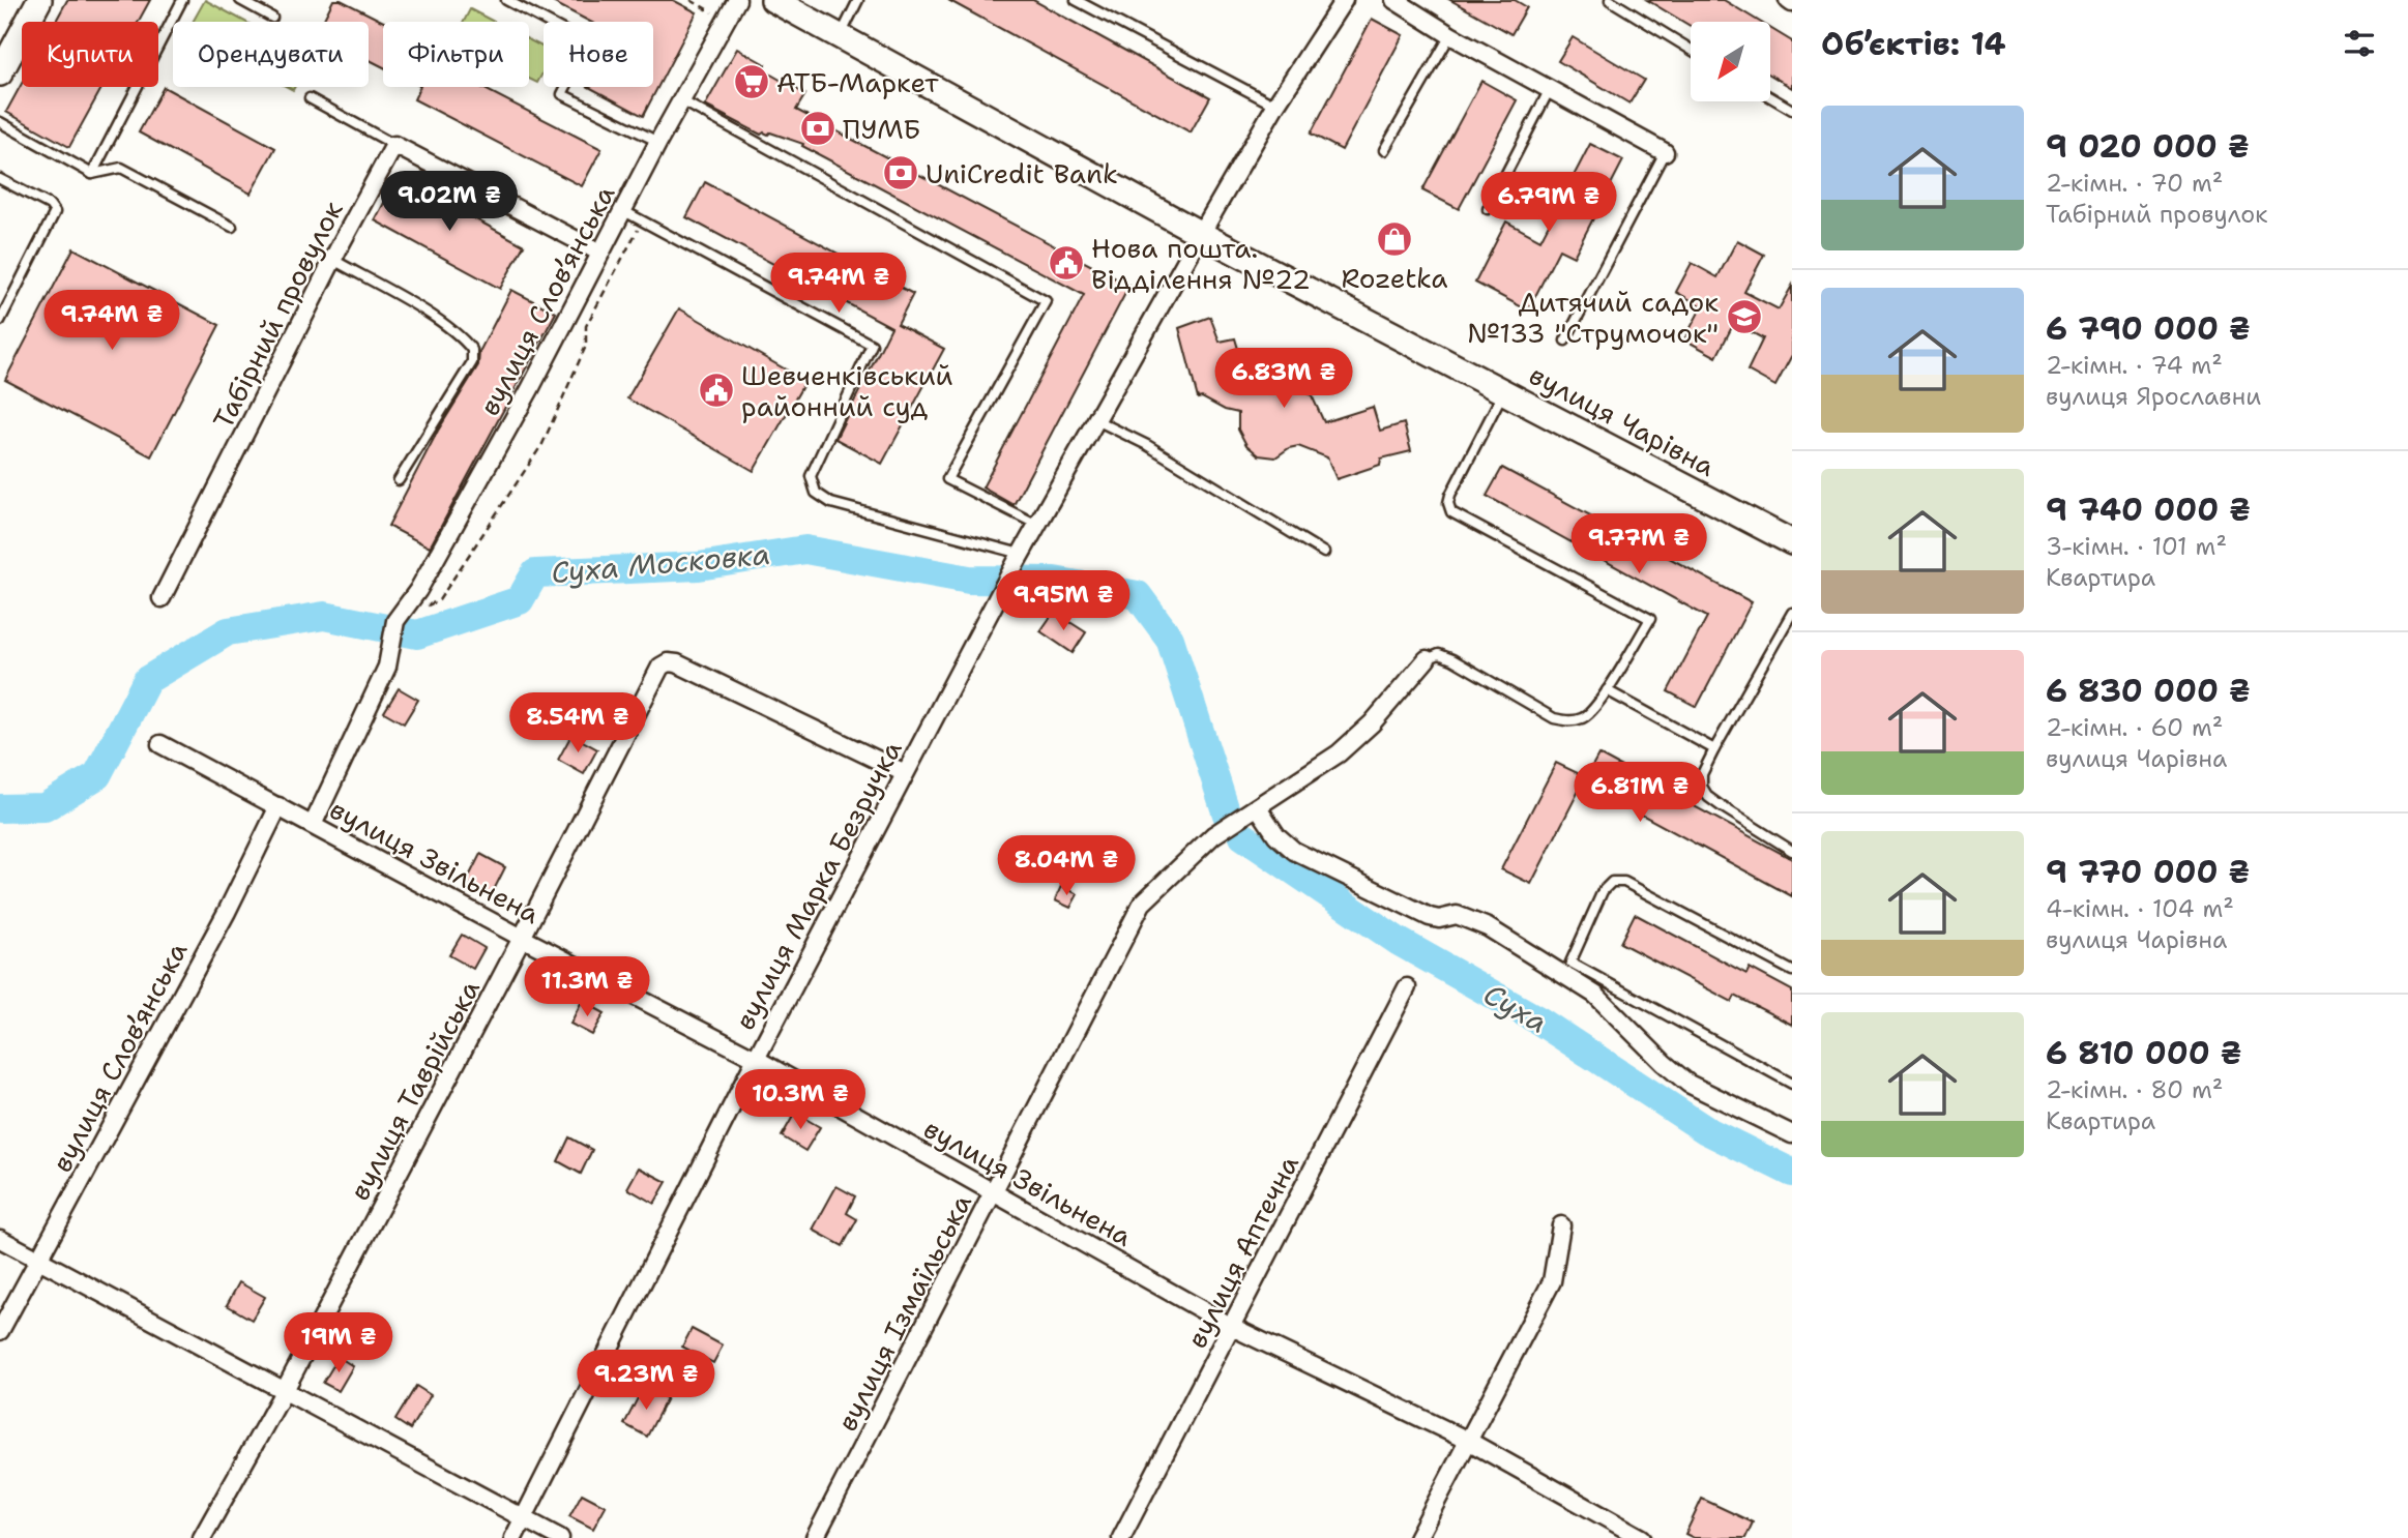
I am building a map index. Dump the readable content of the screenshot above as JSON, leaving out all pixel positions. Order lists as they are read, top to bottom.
{
  "streets": {
    "street": [
      "вулиця Слов’янська",
      "Табірний провулок",
      "вулиця Чарівна",
      "вулиця Звільнена",
      "вулиця Марка Безручка",
      "вулиця Таврійська",
      "вулиця Аптечна",
      "вулиця Ізмаїльська"
    ]
  },
  "crossings": [
    ["вулиця Слов’янська", "вулиця Звільнена"],
    ["вулиця Звільнена", "вулиця Марка Безручка"],
    ["вулиця Звільнена", "вулиця Таврійська"],
    ["вулиця Звільнена", "вулиця Аптечна"],
    ["вулиця Звільнена", "вулиця Ізмаїльська"],
    ["вулиця Марка Безручка", "вулиця Таврійська"]
  ],
  "water": ["Суха Московка", "Суха"],
  "places": {
    "supermarket": ["АТБ-Маркет"],
    "bank": ["ПУМБ", "UniCredit Bank"],
    "shop": ["Rozetka"],
    "public building": ["Нова пошта. Відділення №22", "Шевченківський районний суд"],
    "school or university": ["Дитячий садок №133 \"Струмочок\""]
  },
  "north": "bottom left",
  "page": {
    "heading": "Об’єктів: 14",
    "chip": [
      "Купити",
      "Орендувати",
      "Фільтри",
      "Нове"
    ],
    "list": [
      {
        "name": "9 020 000 ₴",
        "note": "2-кімн. · 70 m² · Табірний провулок"
      },
      {
        "name": "6 790 000 ₴",
        "note": "2-кімн. · 74 m² · вулиця Ярославни"
      },
      {
        "name": "9 740 000 ₴",
        "note": "3-кімн. · 101 m² · Квартира"
      },
      {
        "name": "6 830 000 ₴",
        "note": "2-кімн. · 60 m² · вулиця Чарівна"
      },
      {
        "name": "9 770 000 ₴",
        "note": "4-кімн. · 104 m² · вулиця Чарівна"
      },
      {
        "name": "6 810 000 ₴",
        "note": "2-кімн. · 80 m² · Квартира"
      }
    ],
    "price": [
      "9.02M ₴",
      "6.79M ₴",
      "9.74M ₴",
      "9.74M ₴",
      "6.83M ₴",
      "9.77M ₴",
      "9.95M ₴",
      "8.54M ₴",
      "6.81M ₴",
      "8.04M ₴",
      "11.3M ₴",
      "10.3M ₴",
      "19M ₴",
      "9.23M ₴"
    ]
  }
}
